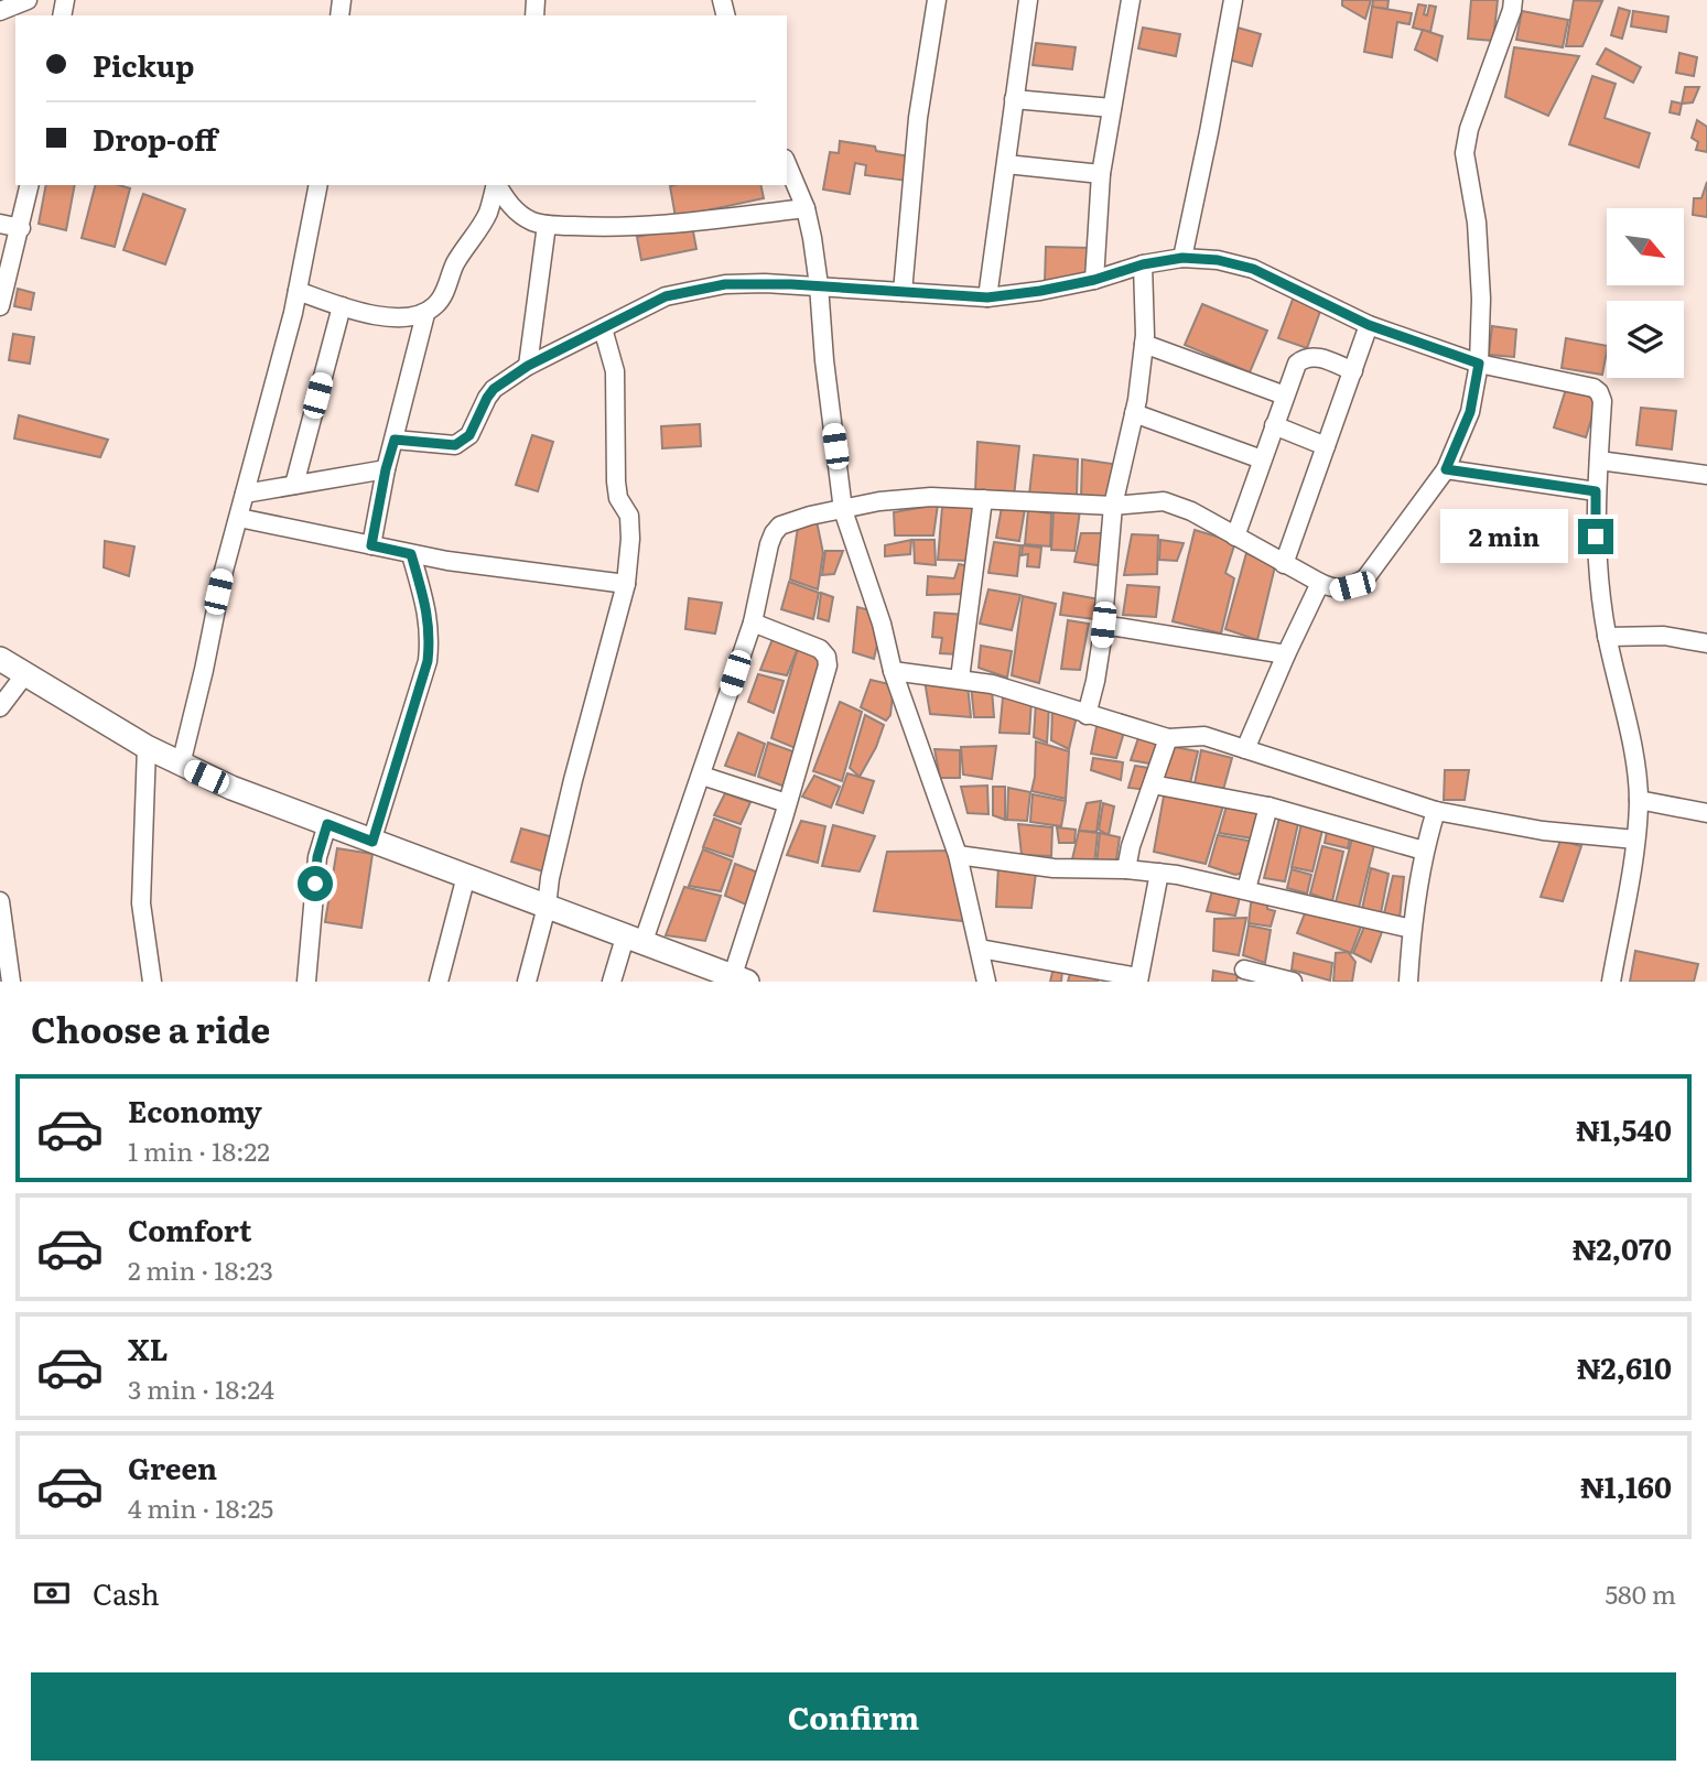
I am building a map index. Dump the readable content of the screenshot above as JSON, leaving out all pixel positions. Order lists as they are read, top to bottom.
{
  "north": "bottom right",
  "page": {
    "banner": ["Pickup", "Drop-off"],
    "bubble": "2 min",
    "heading": "Choose a ride",
    "list": [
      {
        "name": "Economy",
        "note": "1 min · 18:22",
        "value": "₦1,540"
      },
      {
        "name": "Comfort",
        "note": "2 min · 18:23",
        "value": "₦2,070"
      },
      {
        "name": "XL",
        "note": "3 min · 18:24",
        "value": "₦2,610"
      },
      {
        "name": "Green",
        "note": "4 min · 18:25",
        "value": "₦1,160"
      }
    ],
    "pay": ["Cash", "580 m"],
    "buttons": "Confirm"
  }
}
